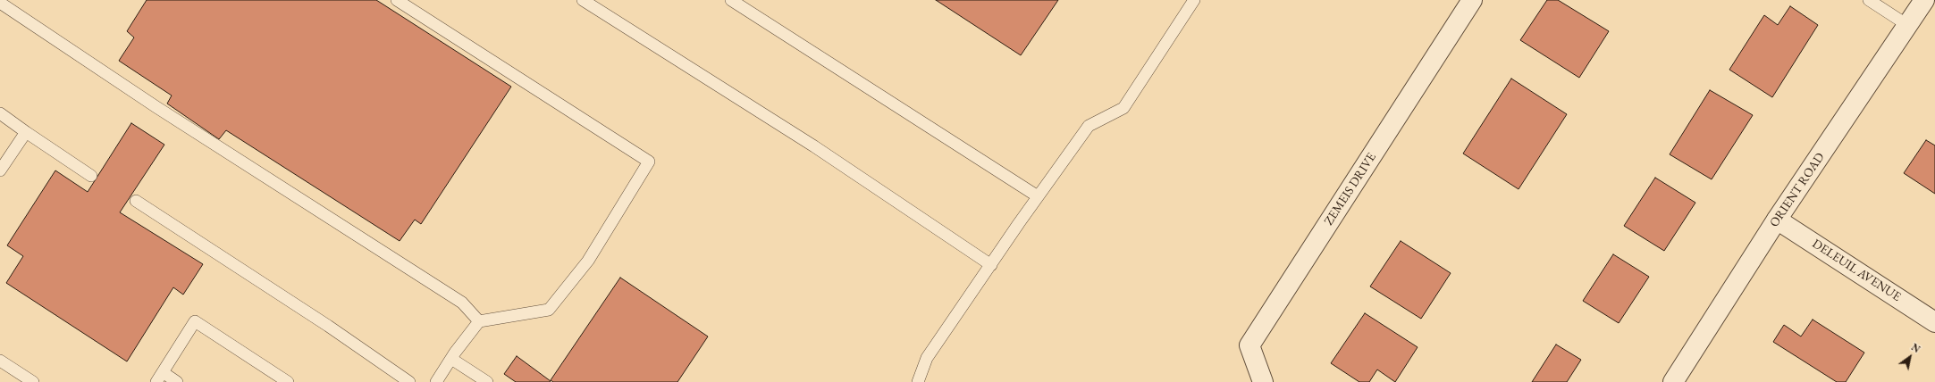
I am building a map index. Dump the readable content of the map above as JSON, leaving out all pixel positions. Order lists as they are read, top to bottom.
{
  "streets": {
    "street": ["ZEMEIS DRIVE", "ORIENT ROAD", "DELEUIL AVENUE"]
  },
  "crossings": [
    ["ORIENT ROAD", "DELEUIL AVENUE"]
  ],
  "north": "top right"
}
